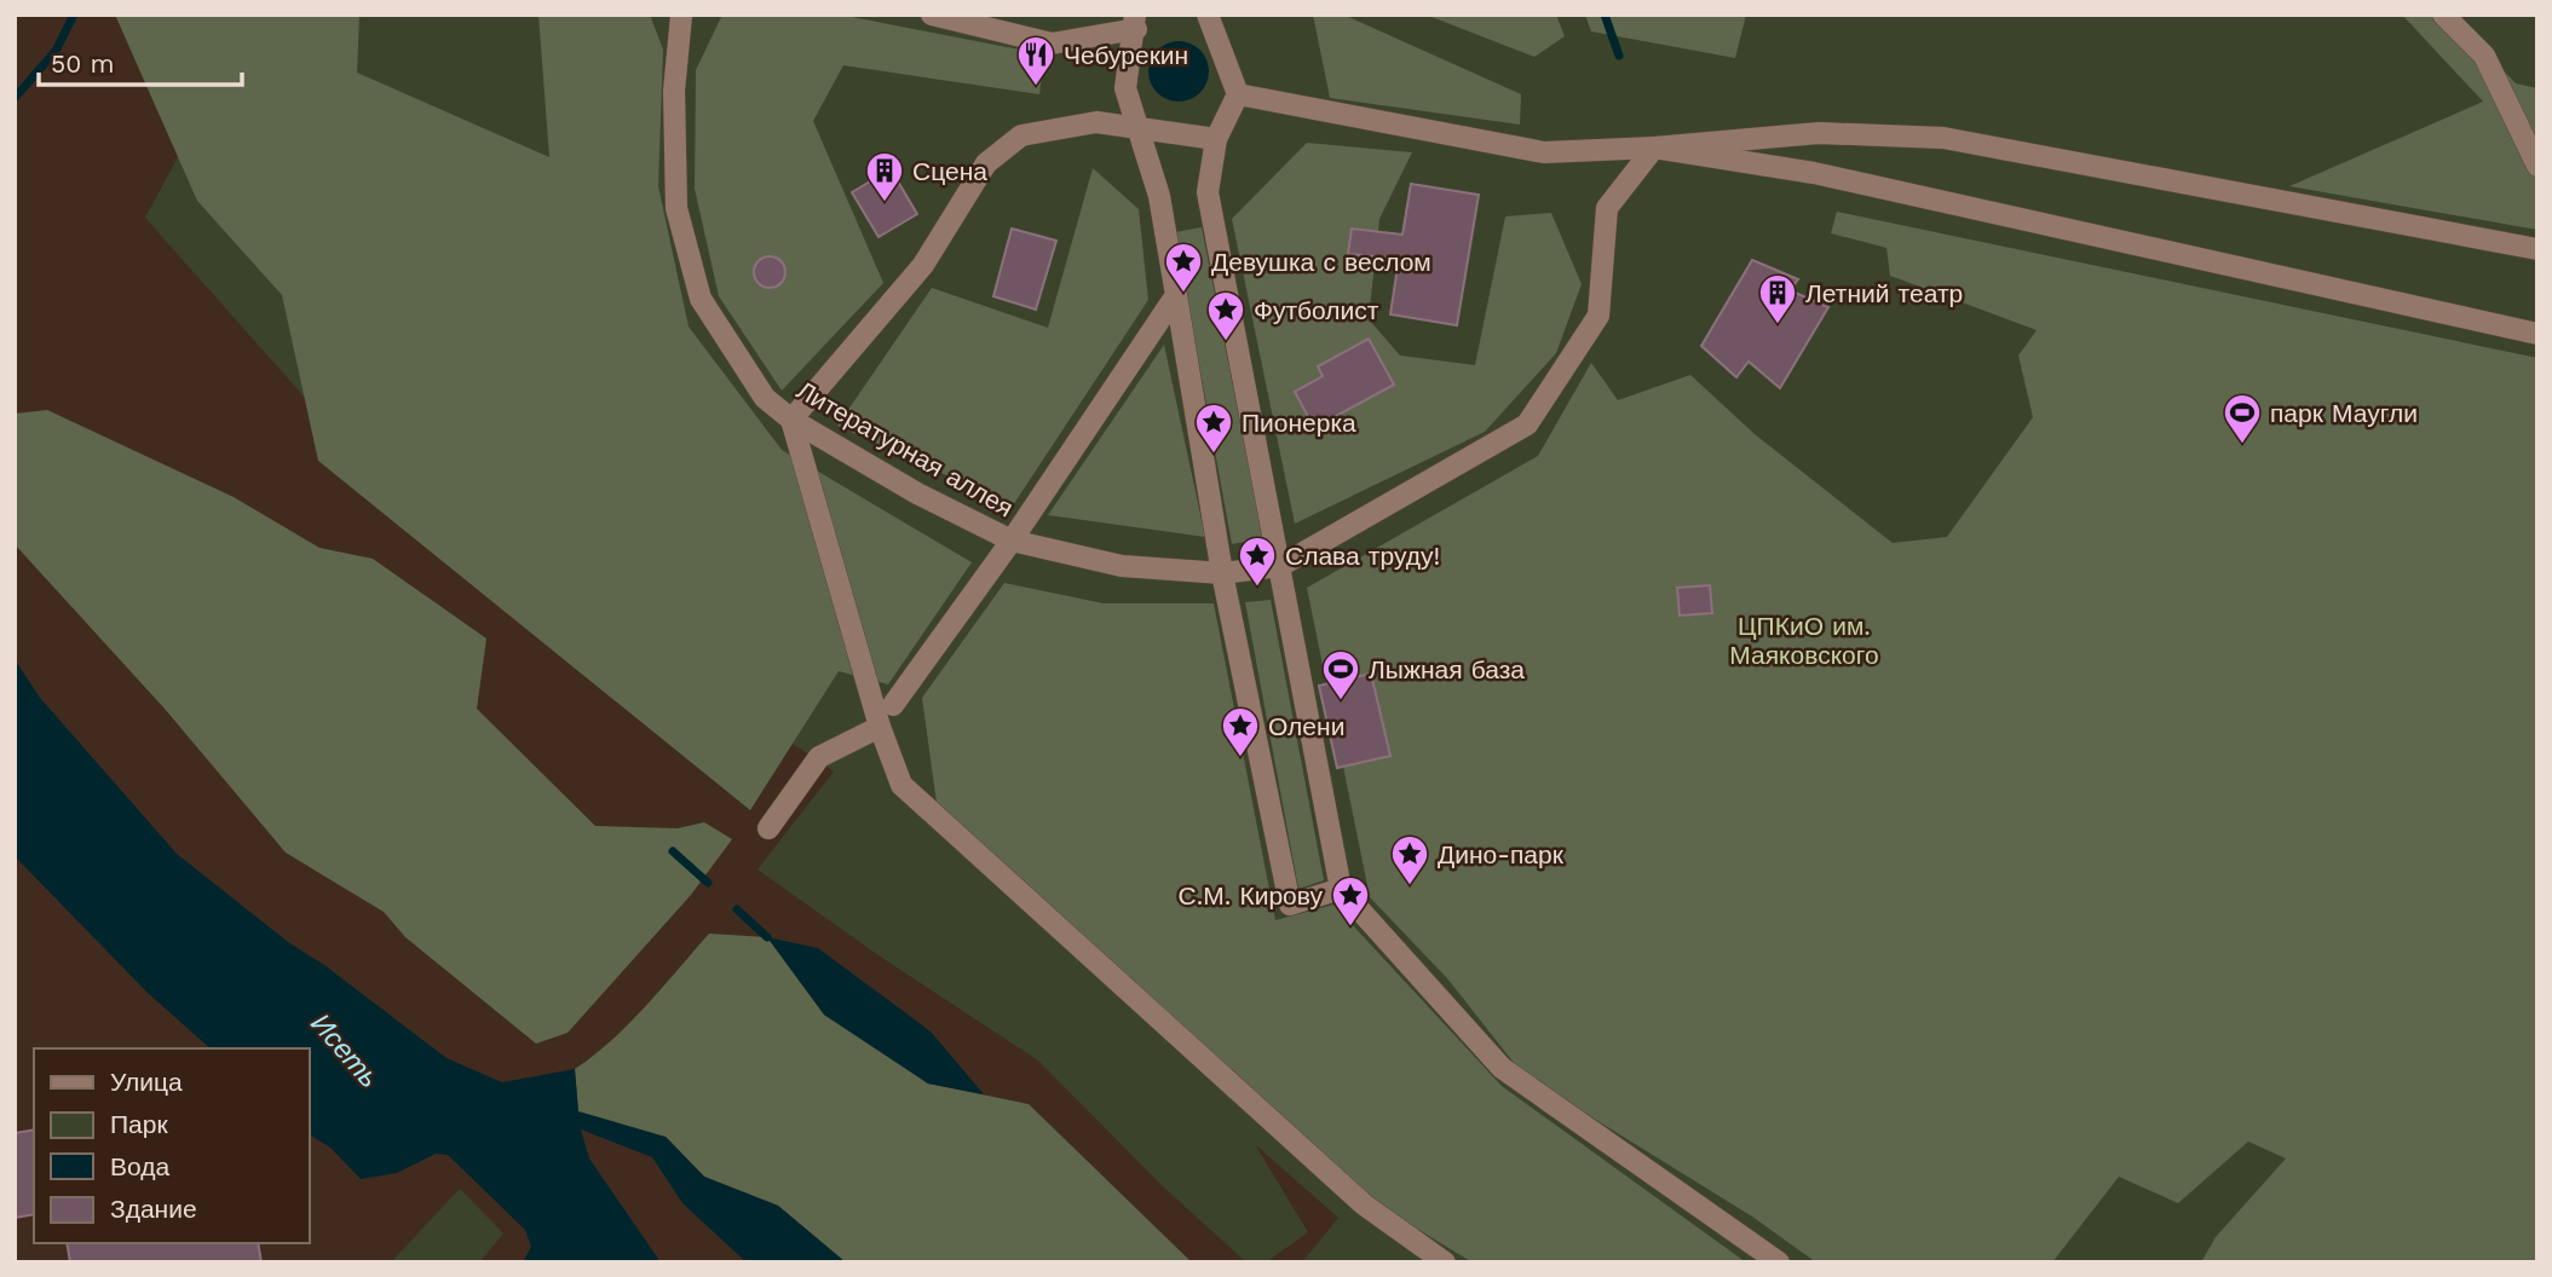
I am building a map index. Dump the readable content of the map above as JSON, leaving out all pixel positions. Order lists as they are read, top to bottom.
{
  "streets": {
    "street": ["Литературная аллея"]
  },
  "water": ["Исеть"],
  "parks": ["ЦПКиО им. Маяковского"],
  "places": {
    "restaurant": ["Чебурекин"],
    "building": ["Сцена", "Летний театр"],
    "place": [
      "Девушка с веслом",
      "Футболист",
      "Пионерка",
      "Слава труду!",
      "Олени",
      "Дино-парк",
      "С.М. Кирову"
    ],
    "sports": ["парк Маугли", "Лыжная база"]
  },
  "legend": [
    "Улица",
    "Парк",
    "Вода",
    "Здание"
  ],
  "scale_bar": "50 m"
}
